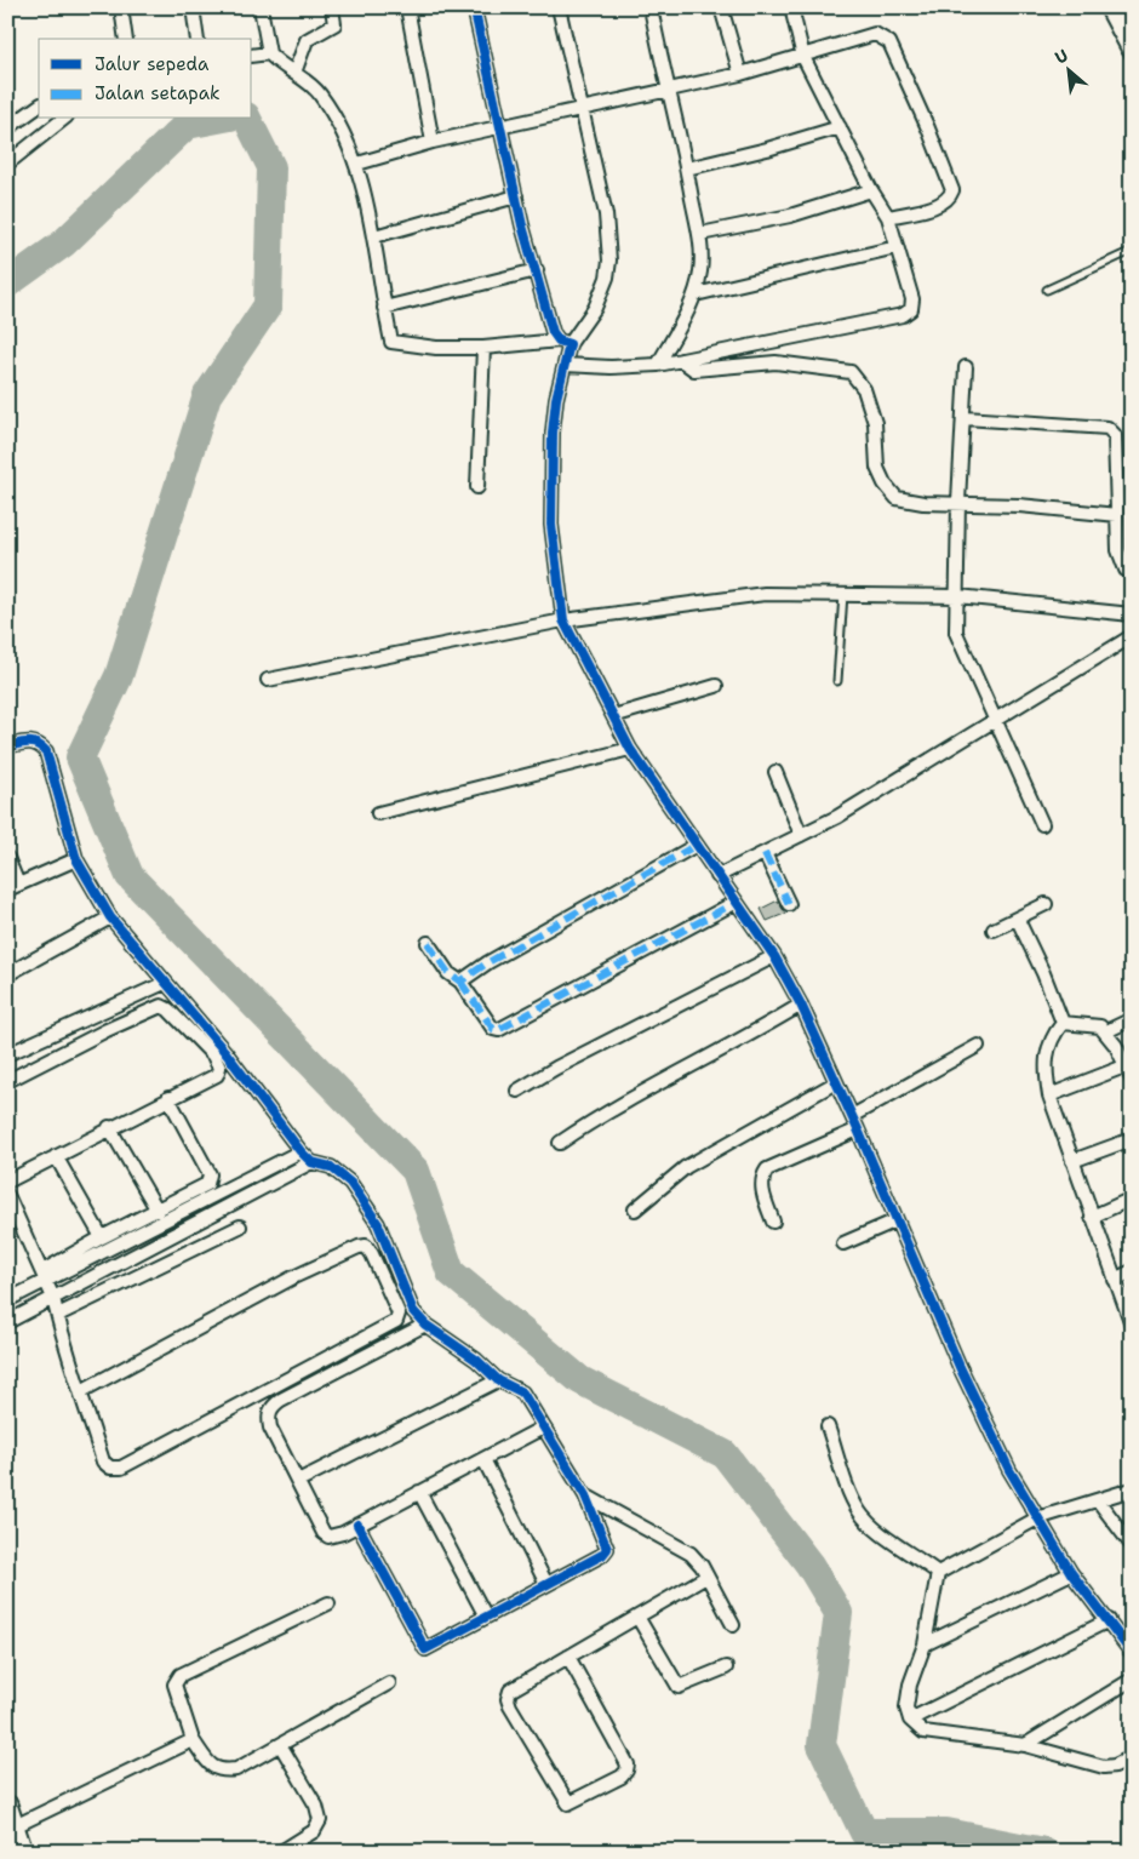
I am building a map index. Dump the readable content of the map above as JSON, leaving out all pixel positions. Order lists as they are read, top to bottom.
{
  "legend": ["Jalur sepeda", "Jalan setapak"],
  "north": "top left"
}
